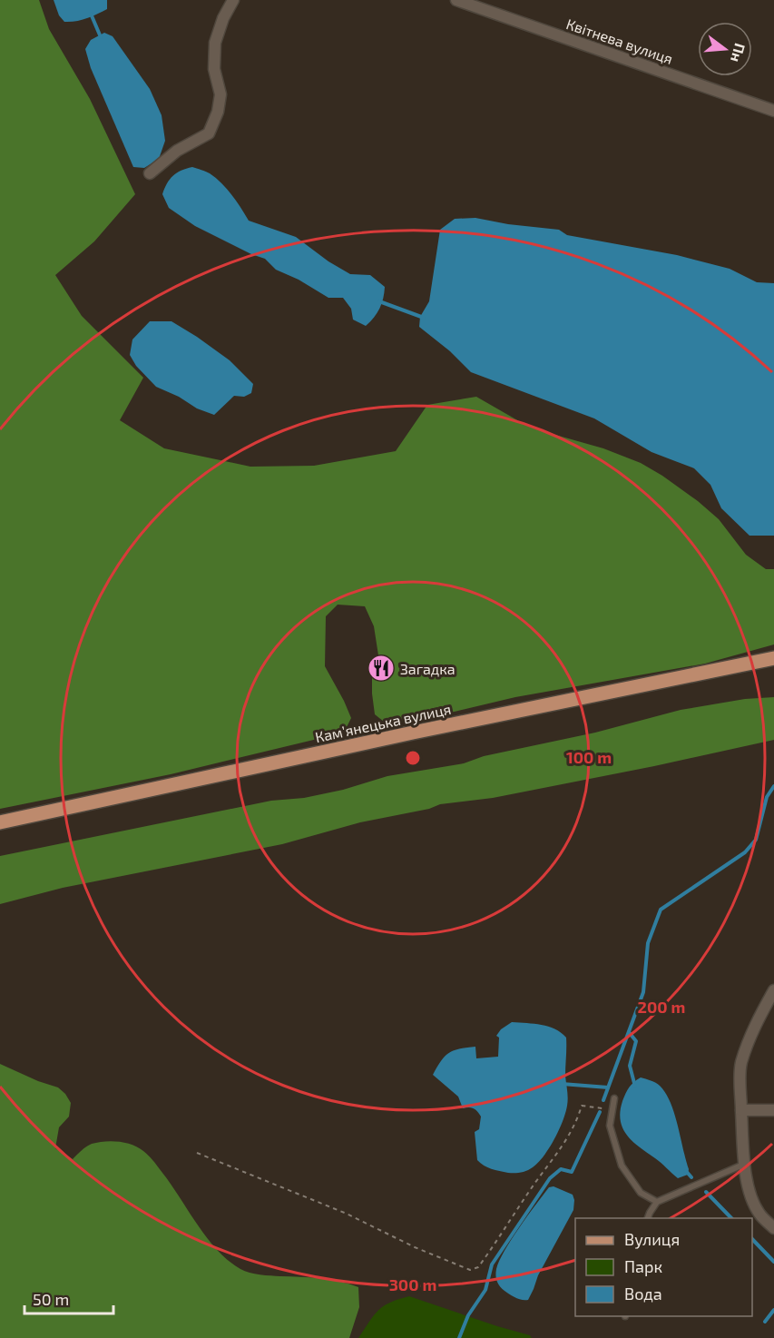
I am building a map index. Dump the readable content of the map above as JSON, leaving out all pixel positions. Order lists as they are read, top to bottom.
{
  "streets": {
    "main road": ["Камʼянецька вулиця"],
    "street": ["Квітнева вулиця"]
  },
  "places": {
    "restaurant": ["Загадка"]
  },
  "legend": ["Вулиця", "Парк", "Вода"],
  "scale_bar": "50 m",
  "north": "right",
  "rings": ["100 m", "200 m", "300 m"]
}
